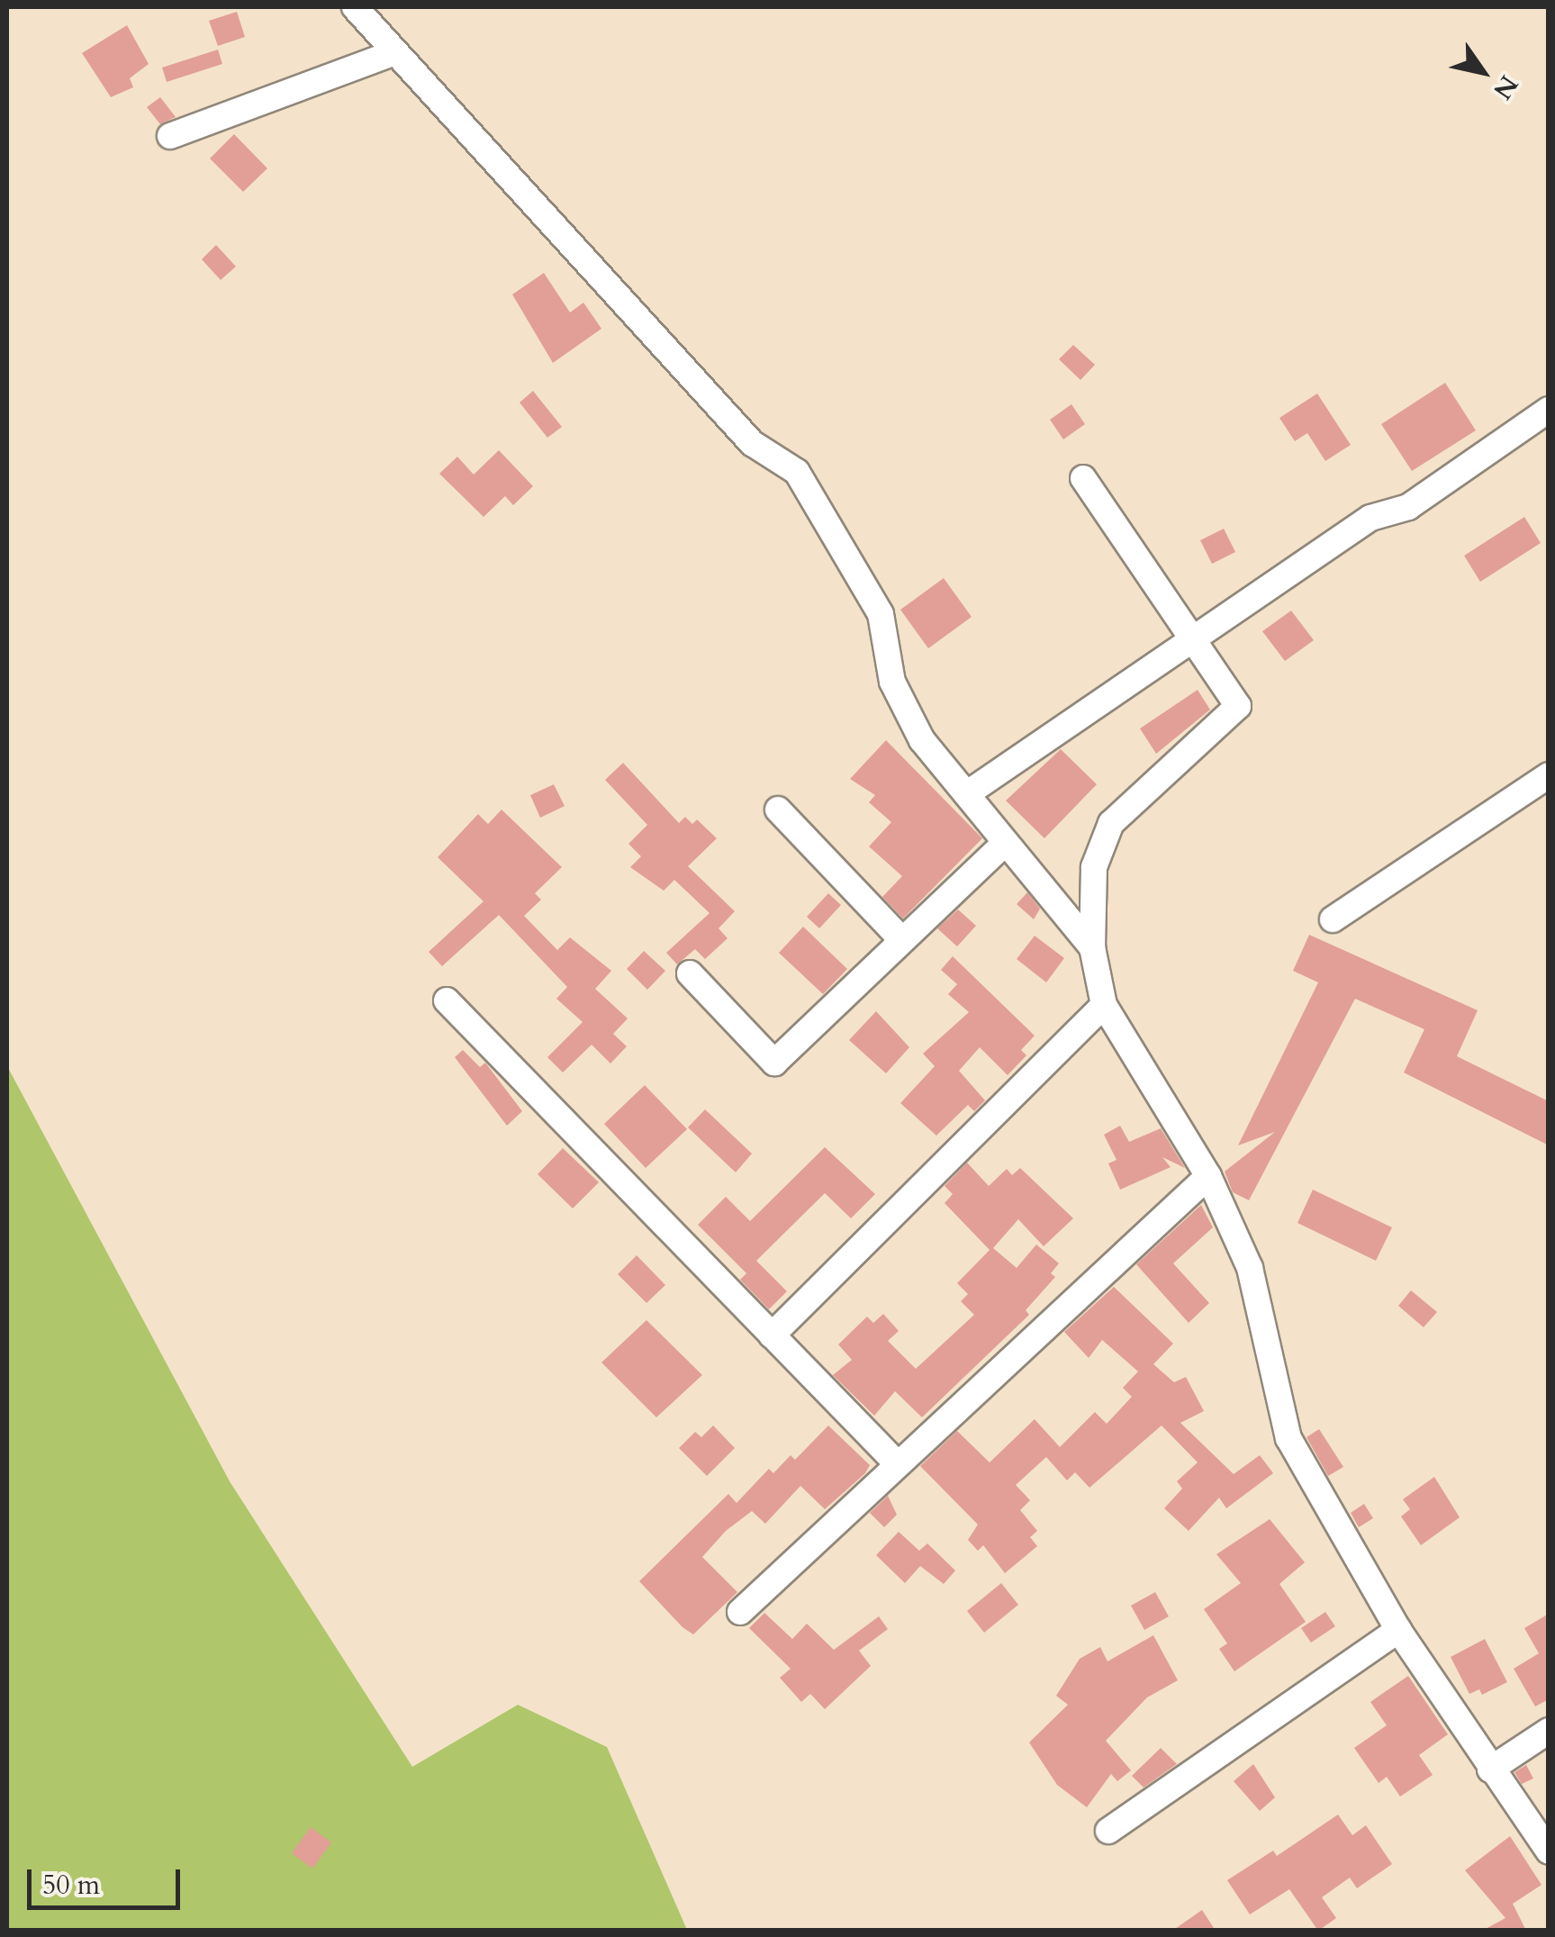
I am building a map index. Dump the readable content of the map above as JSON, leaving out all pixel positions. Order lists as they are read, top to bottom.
{
  "scale_bar": "50 m",
  "north": "bottom right"
}
